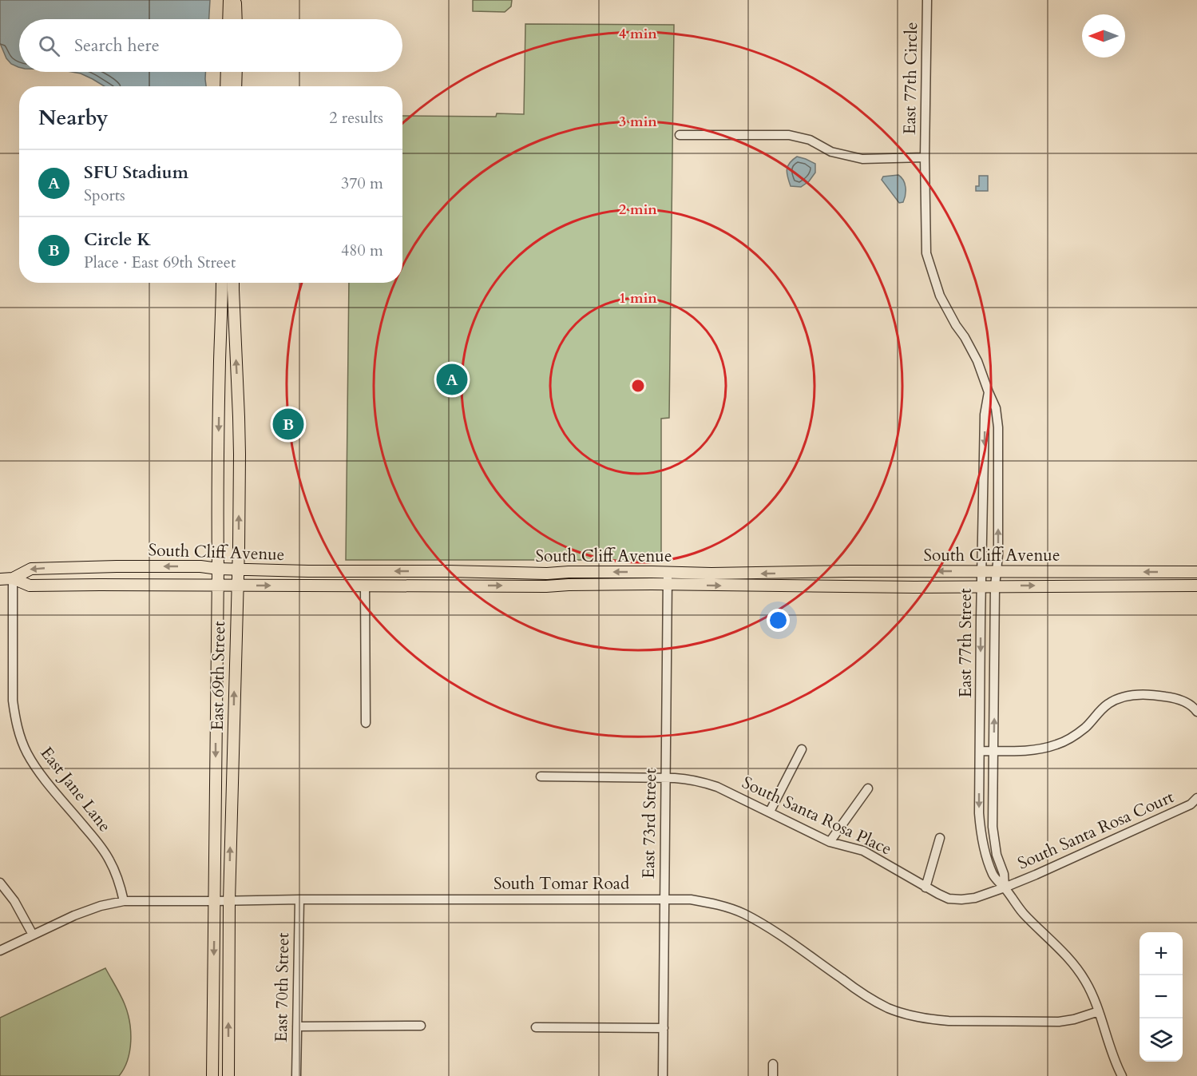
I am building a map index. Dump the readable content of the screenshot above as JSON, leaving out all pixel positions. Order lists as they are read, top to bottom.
{
  "streets": {
    "main road": ["South Cliff Avenue", "East 69th Street"],
    "street": [
      "East 77th Circle",
      "East 77th Street",
      "East Jane Lane",
      "South Santa Rosa Place",
      "East 73rd Street",
      "South Santa Rosa Court",
      "South Tomar Road",
      "East 70th Street"
    ]
  },
  "crossings": [
    ["East 77th Circle", "East 77th Street"],
    ["South Cliff Avenue", "East 77th Street"],
    ["South Cliff Avenue", "East 69th Street"],
    ["South Cliff Avenue", "East Jane Lane"],
    ["South Cliff Avenue", "East 73rd Street"],
    ["East 77th Street", "South Santa Rosa Place"],
    ["East 77th Street", "South Santa Rosa Court"],
    ["East 77th Street", "South Tomar Road"],
    ["East 69th Street", "South Tomar Road"],
    ["East Jane Lane", "South Tomar Road"],
    ["South Santa Rosa Place", "East 73rd Street"],
    ["South Santa Rosa Place", "South Santa Rosa Court"],
    ["East 73rd Street", "South Tomar Road"],
    ["South Tomar Road", "East 70th Street"]
  ],
  "north": "left",
  "page": {
    "search": "Search here",
    "heading": ["Nearby", "2 results"],
    "list": [
      {
        "mark": "A",
        "name": "SFU Stadium",
        "note": "Sports",
        "value": "370 m"
      },
      {
        "mark": "B",
        "name": "Circle K",
        "note": "Place · East 69th Street",
        "value": "480 m"
      }
    ],
    "pins": ["A", "B"],
    "map_buttons": ["+", "−"]
  },
  "rings": [
    "4 min",
    "3 min",
    "2 min",
    "1 min"
  ]
}
